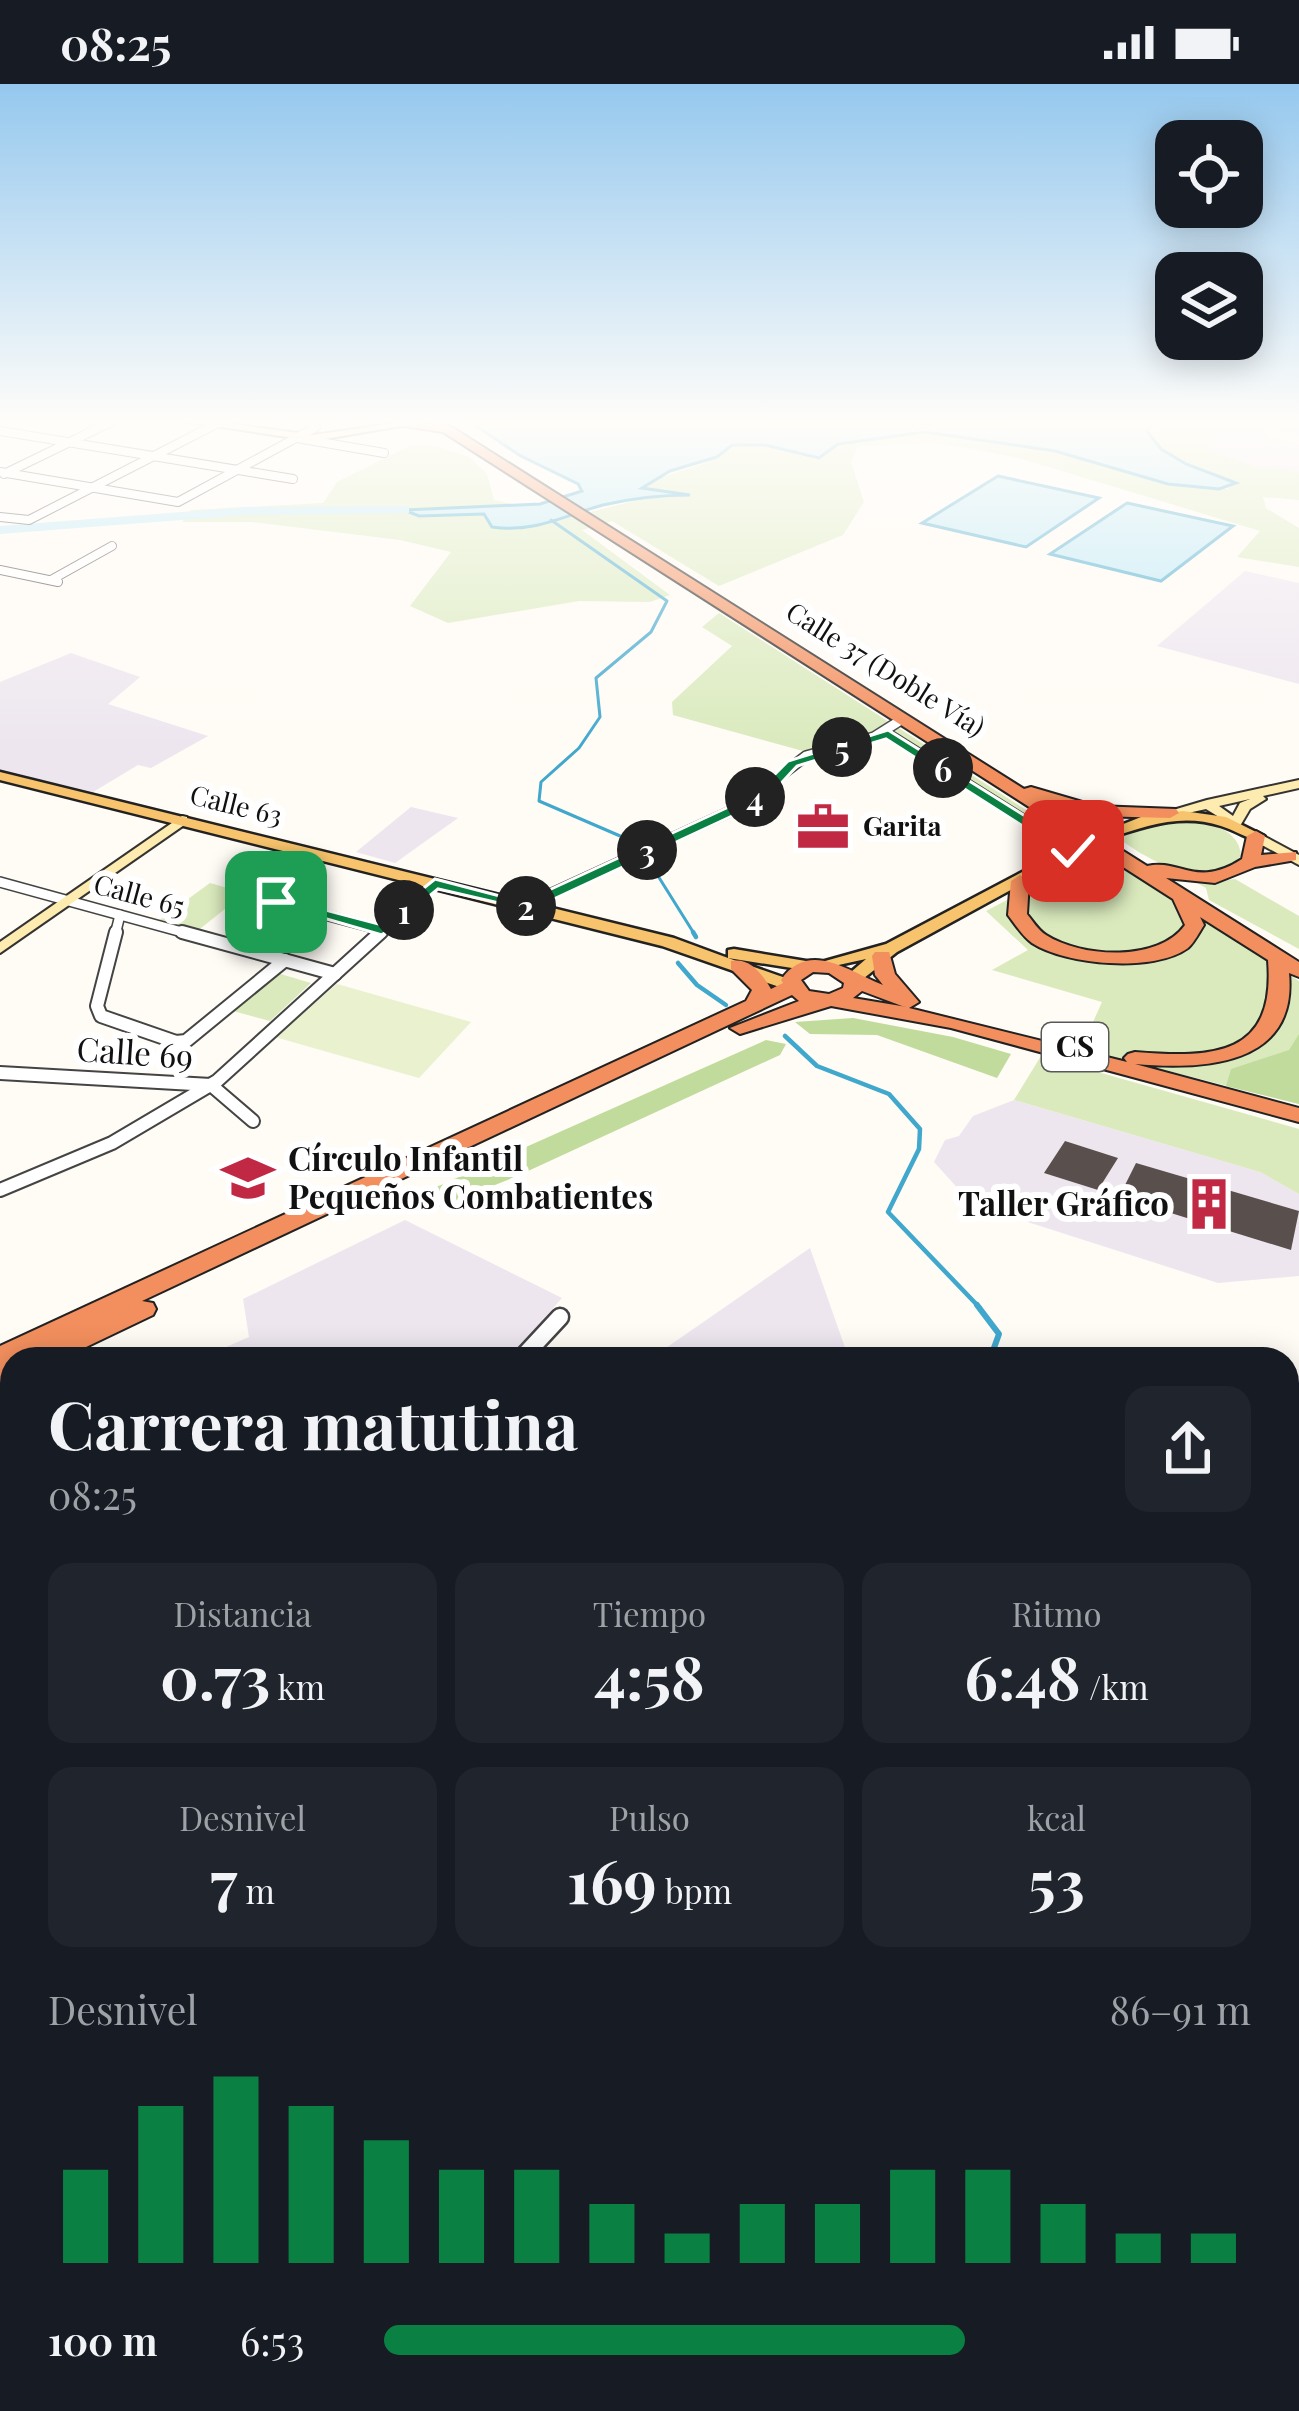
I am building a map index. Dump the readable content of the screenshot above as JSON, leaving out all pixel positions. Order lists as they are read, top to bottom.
{
  "streets": {
    "highway": ["Calle 37 (Doble Vía)", "CS"],
    "main road": ["Calle 63"],
    "street": ["Calle 65", "Calle 69"]
  },
  "crossings": [
    ["Calle 63", "CS"]
  ],
  "places": {
    "office": ["Garita"],
    "school or university": ["Círculo Infantil Pequeños Combatientes"],
    "building": ["Taller Gráfico"]
  },
  "page": {
    "status": "08:25",
    "pins": [
      "5",
      "6",
      "4",
      "3",
      "2",
      "1"
    ],
    "heading": ["Carrera matutina", "08:25"],
    "stats": [
      ["Distancia", "0.73 km"],
      ["Tiempo", "4:58"],
      ["Ritmo", "6:48 /km"],
      ["Desnivel", "7 m"],
      ["Pulso", "169 bpm"],
      ["kcal", "53"]
    ],
    "chart": ["Desnivel", "86–91 m"],
    "list": [
      {
        "name": "100 m",
        "note": "6:53"
      }
    ]
  }
}
